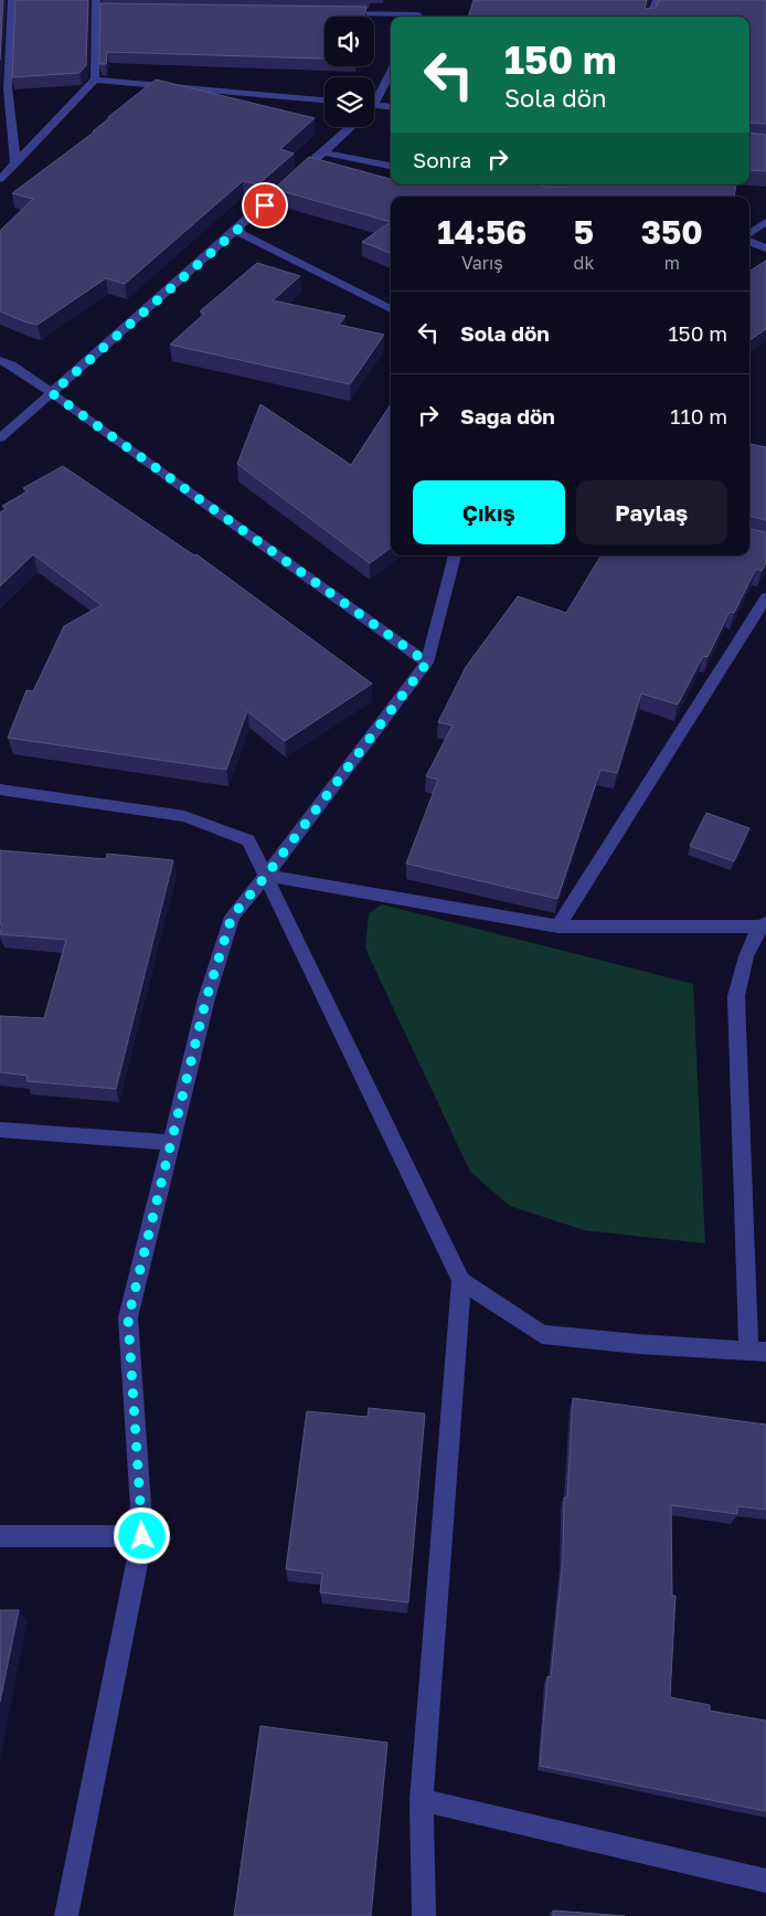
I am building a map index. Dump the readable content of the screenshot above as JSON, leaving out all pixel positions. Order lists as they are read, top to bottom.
{
  "page": {
    "turn": ["150 m", "Sola dön"],
    "then": "Sonra",
    "eta": [
      "14:56",
      "Varış",
      "5",
      "dk",
      "350",
      "m"
    ],
    "list": [
      {
        "name": "Sola dön",
        "value": "150 m"
      },
      {
        "name": "Sağa dön",
        "value": "110 m"
      }
    ],
    "buttons": ["Çıkış", "Paylaş"]
  }
}
